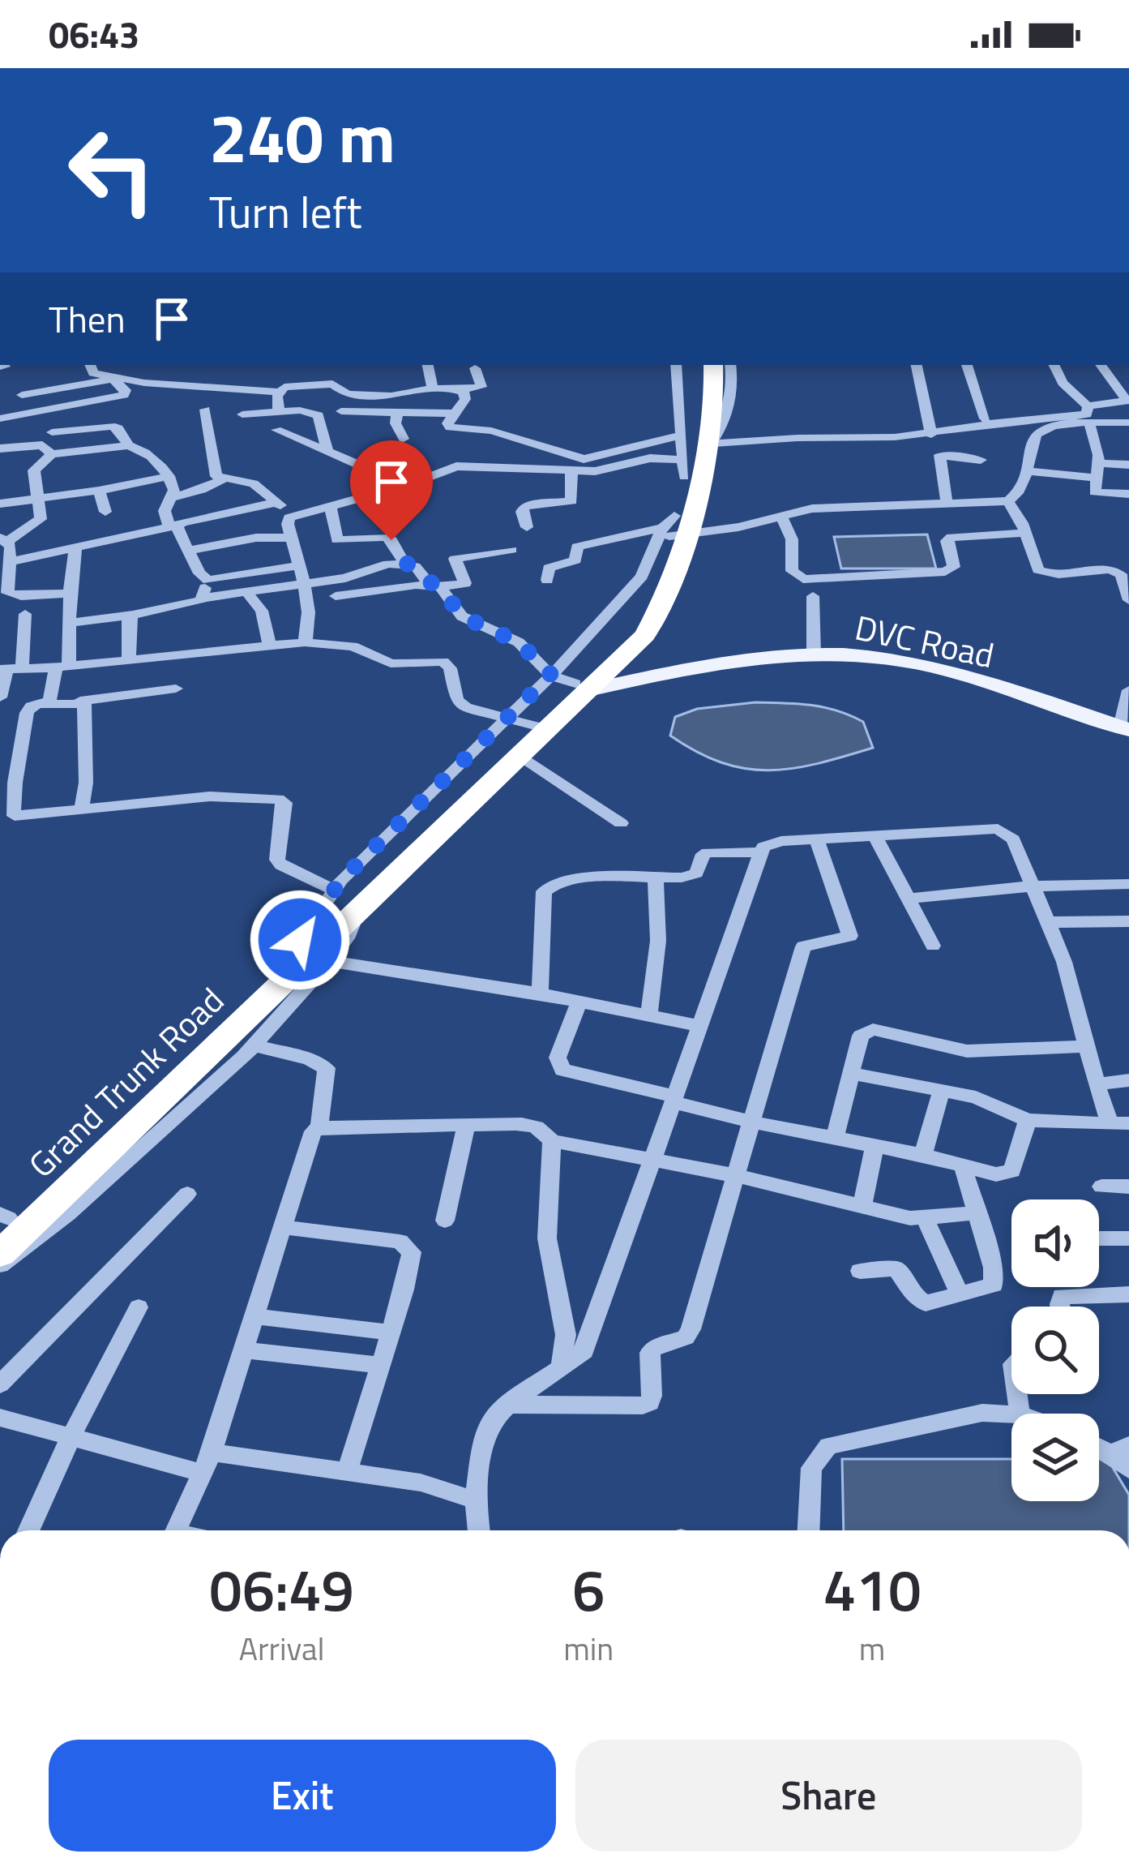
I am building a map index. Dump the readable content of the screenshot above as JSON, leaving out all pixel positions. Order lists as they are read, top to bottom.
{
  "streets": {
    "highway": ["Grand Trunk Road"],
    "main road": ["DVC Road"]
  },
  "crossings": [
    ["DVC Road", "Grand Trunk Road"]
  ],
  "page": {
    "status": "06:43",
    "turn": ["240 m", "Turn left"],
    "then": "Then",
    "eta": [
      "06:49",
      "Arrival",
      "6",
      "min",
      "410",
      "m"
    ],
    "buttons": ["Exit", "Share"]
  }
}
